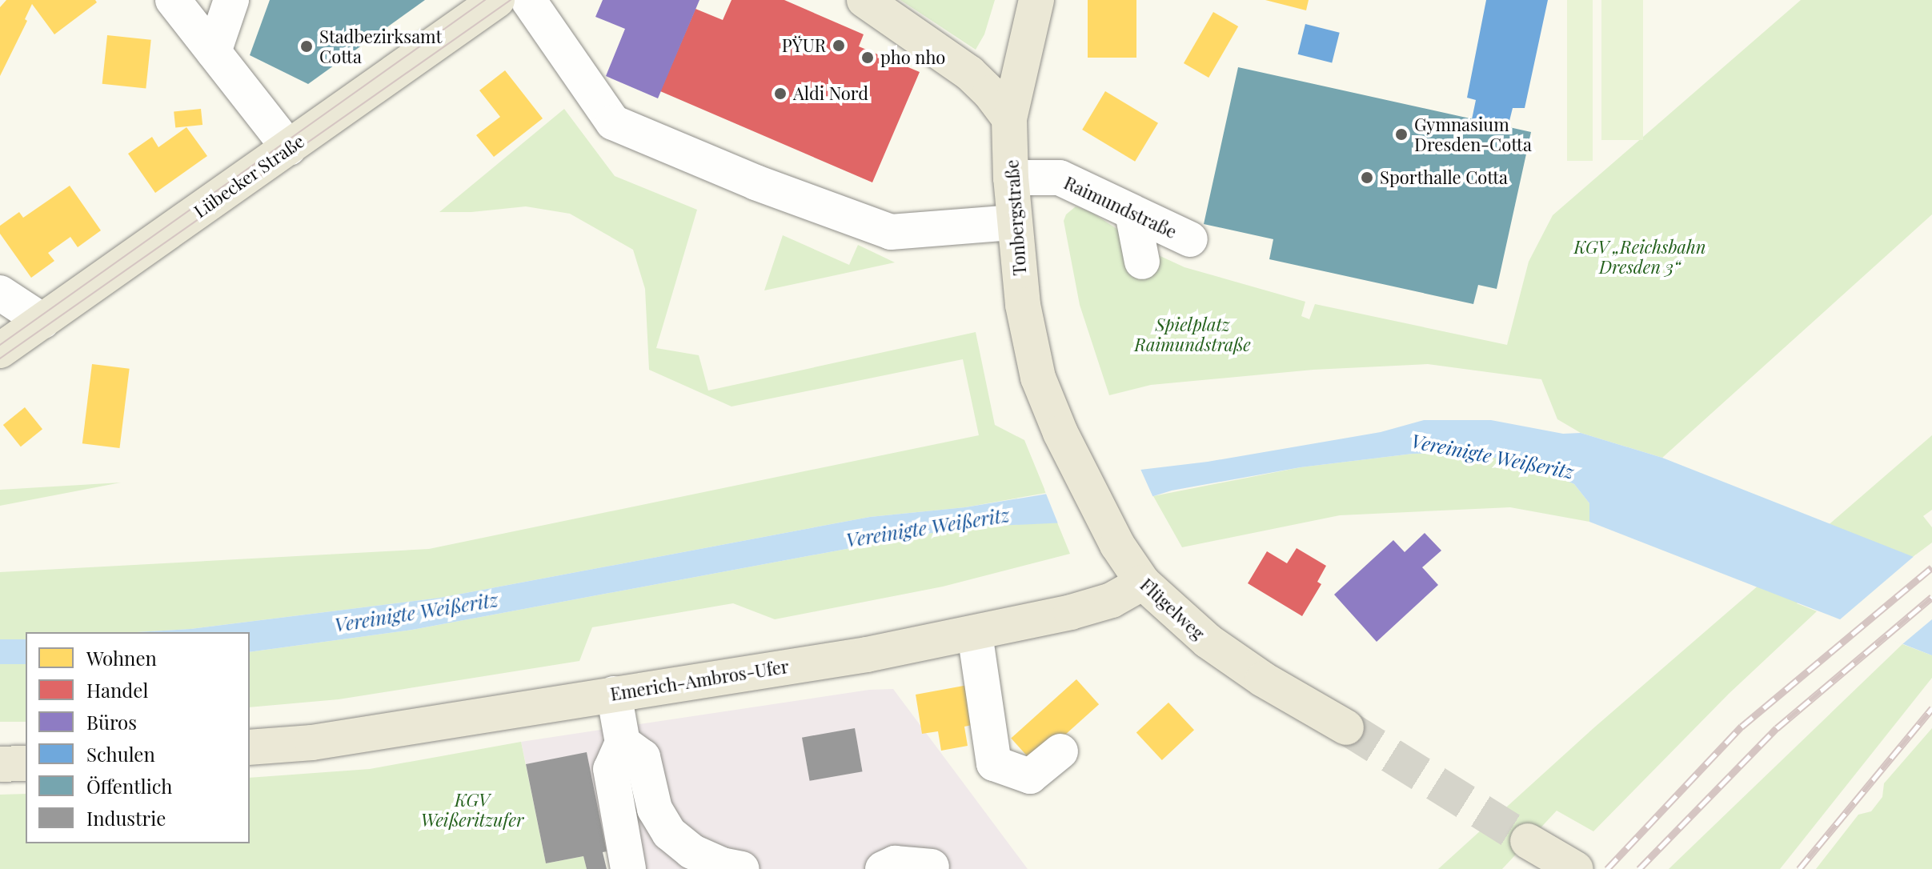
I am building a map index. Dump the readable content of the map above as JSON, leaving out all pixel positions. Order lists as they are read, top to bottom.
{
  "streets": {
    "main road": [
      "Lübecker Straße",
      "Tonbergstraße",
      "Flügelweg",
      "Emerich-Ambros-Ufer"
    ],
    "street": ["Raimundstraße"]
  },
  "crossings": [
    ["Raimundstraße", "Tonbergstraße"],
    ["Tonbergstraße", "Flügelweg"],
    ["Flügelweg", "Emerich-Ambros-Ufer"]
  ],
  "water": ["Vereinigte Weißeritz"],
  "parks": ["KGV „Reichsbahn Dresden 3“", "Spielplatz Raimundstraße", "KGV Weißeritzufer"],
  "places": [
    "PŸUR",
    "Stadbezirksamt Cotta",
    "pho nho",
    "Aldi Nord",
    "Gymnasium Dresden-Cotta",
    "Sporthalle Cotta"
  ],
  "legend": [
    "Wohnen",
    "Handel",
    "Büros",
    "Schulen",
    "Öffentlich",
    "Industrie"
  ]
}
